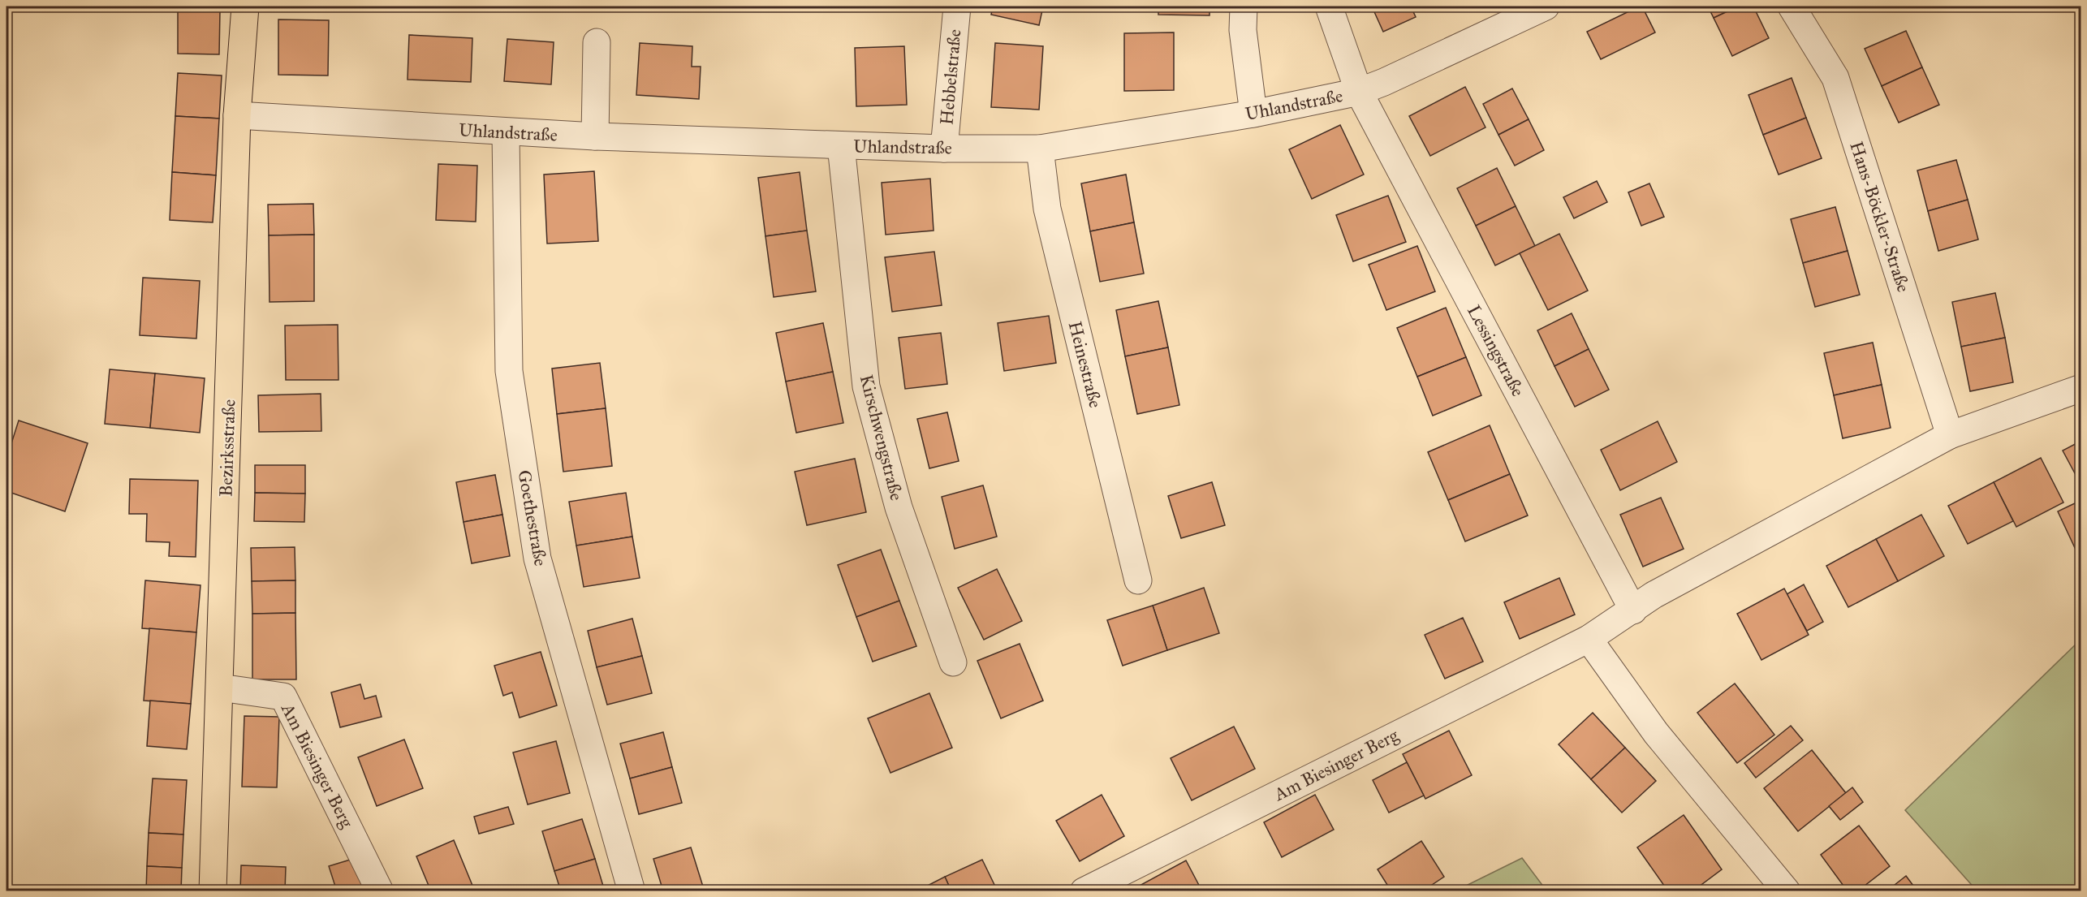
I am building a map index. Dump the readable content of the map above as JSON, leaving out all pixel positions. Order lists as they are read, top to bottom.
{
  "streets": {
    "main road": ["Bezirksstraße"],
    "street": [
      "Hebbelstraße",
      "Uhlandstraße",
      "Hans-Böckler-Straße",
      "Lessingstraße",
      "Heinestraße",
      "Kirschwengstraße",
      "Goethestraße",
      "Am Biesinger Berg"
    ]
  },
  "crossings": [
    ["Hebbelstraße", "Uhlandstraße"],
    ["Uhlandstraße", "Lessingstraße"],
    ["Uhlandstraße", "Heinestraße"],
    ["Uhlandstraße", "Kirschwengstraße"],
    ["Uhlandstraße", "Bezirksstraße"],
    ["Uhlandstraße", "Goethestraße"],
    ["Lessingstraße", "Am Biesinger Berg"],
    ["Bezirksstraße", "Am Biesinger Berg"]
  ]
}
